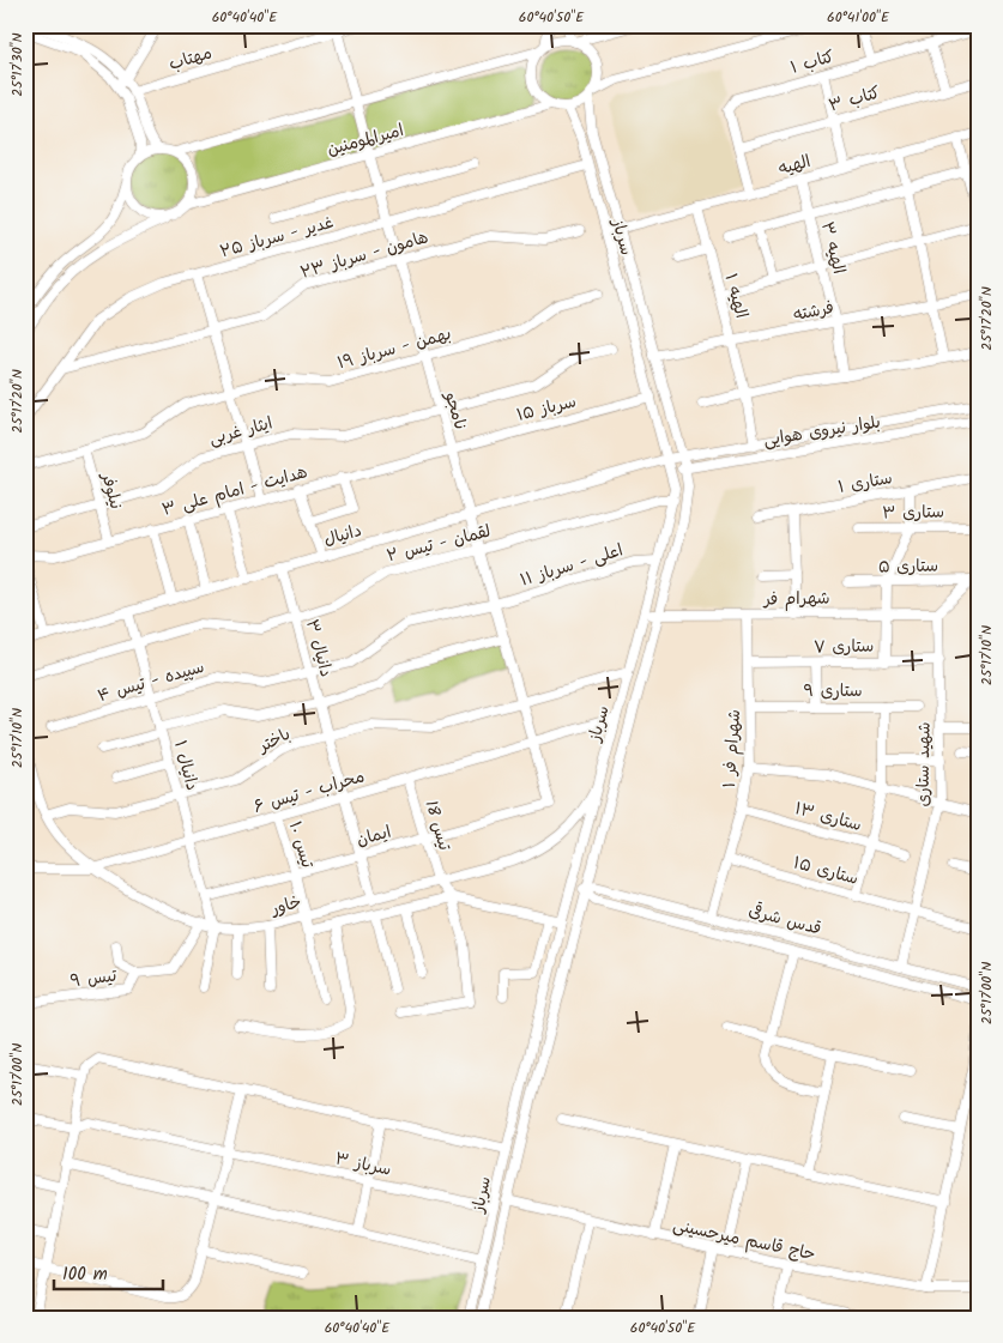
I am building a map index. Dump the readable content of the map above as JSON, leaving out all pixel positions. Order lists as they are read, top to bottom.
{
  "streets": {
    "street": [
      "مهتاب",
      "کتاب ۱",
      "کتاب ۳",
      "امیرالمومنین",
      "الهیه",
      "غدیر - سرباز ۲۵",
      "سرباز",
      "الهیه ۳",
      "هامون - سرباز ۲۳",
      "الهیه ۱",
      "فرشته",
      "بهمن - سرباز ۱۹",
      "سرباز ۱۵",
      "نامجو",
      "ایثار غربی",
      "بلوار نیروی هوایی",
      "ستاری ۱",
      "نیلوفر",
      "هدایت - امام علی ۳",
      "ستاری ۳",
      "دانیال",
      "لقمان - تیس ۲",
      "اعلی - سرباز ۱۱",
      "ستاری ۵",
      "شهرام فر",
      "ستاری ۷",
      "دانیال ۳",
      "سپیده - تیس ۴",
      "ستاری ۹",
      "باختر",
      "شهرام فر ۱",
      "شهید ستاری",
      "دانیال ۱",
      "محراب - تیس ۶",
      "ستاری ۱۳",
      "تیس 18",
      "ایمان",
      "تیس ۱۰",
      "ستاری ۱۵",
      "خاور",
      "قدس شرقی",
      "تیس ۹",
      "سرباز ۳",
      "حاج قاسم میرحسینی"
    ]
  },
  "crossings": [
    ["مهتاب", "نامجو"],
    ["کتاب ۱", "کتاب ۳"],
    ["امیرالمومنین", "سرباز"],
    ["امیرالمومنین", "نامجو"],
    ["الهیه", "سرباز"],
    ["الهیه", "الهیه ۳"],
    ["الهیه", "الهیه ۱"],
    ["غدیر - سرباز ۲۵", "سرباز"],
    ["غدیر - سرباز ۲۵", "هامون - سرباز ۲۳"],
    ["غدیر - سرباز ۲۵", "نامجو"],
    ["سرباز", "فرشته"],
    ["سرباز", "سرباز ۱۵"],
    ["سرباز", "بلوار نیروی هوایی"],
    ["سرباز", "دانیال"],
    ["سرباز", "لقمان - تیس ۲"],
    ["سرباز", "اعلی - سرباز ۱۱"],
    ["سرباز", "شهرام فر"],
    ["سرباز", "باختر"],
    ["سرباز", "محراب - تیس ۶"],
    ["سرباز", "خاور"],
    ["سرباز", "قدس شرقی"],
    ["سرباز", "سرباز ۳"],
    ["سرباز", "حاج قاسم میرحسینی"],
    ["الهیه ۳", "فرشته"],
    ["هامون - سرباز ۲۳", "نامجو"],
    ["الهیه ۱", "فرشته"],
    ["الهیه ۱", "بلوار نیروی هوایی"],
    ["بهمن - سرباز ۱۹", "نامجو"],
    ["بهمن - سرباز ۱۹", "نیلوفر"],
    ["سرباز ۱۵", "نامجو"],
    ["سرباز ۱۵", "هدایت - امام علی ۳"],
    ["نامجو", "ایثار غربی"],
    ["نامجو", "هدایت - امام علی ۳"],
    ["نامجو", "دانیال"],
    ["نامجو", "لقمان - تیس ۲"],
    ["نامجو", "اعلی - سرباز ۱۱"],
    ["نامجو", "سپیده - تیس ۴"],
    ["نامجو", "باختر"],
    ["نامجو", "محراب - تیس ۶"],
    ["نامجو", "ایمان"],
    ["ایثار غربی", "نیلوفر"],
    ["بلوار نیروی هوایی", "دانیال"],
    ["نیلوفر", "هدایت - امام علی ۳"],
    ["دانیال", "دانیال ۳"],
    ["دانیال", "دانیال ۱"],
    ["لقمان - تیس ۲", "دانیال ۳"],
    ["لقمان - تیس ۲", "دانیال ۱"],
    ["اعلی - سرباز ۱۱", "سپیده - تیس ۴"],
    ["شهرام فر", "شهرام فر ۱"],
    ["شهرام فر", "شهید ستاری"],
    ["ستاری ۷", "شهرام فر ۱"],
    ["ستاری ۷", "شهید ستاری"],
    ["دانیال ۳", "سپیده - تیس ۴"],
    ["دانیال ۳", "باختر"],
    ["دانیال ۳", "محراب - تیس ۶"],
    ["دانیال ۳", "ایمان"],
    ["دانیال ۳", "خاور"],
    ["سپیده - تیس ۴", "دانیال ۱"],
    ["ستاری ۹", "شهرام فر ۱"],
    ["باختر", "دانیال ۱"],
    ["باختر", "خاور"],
    ["شهرام فر ۱", "ستاری ۱۳"],
    ["شهرام فر ۱", "ستاری ۱۵"],
    ["شهرام فر ۱", "قدس شرقی"],
    ["شهید ستاری", "ستاری ۱۵"],
    ["شهید ستاری", "قدس شرقی"],
    ["دانیال ۱", "محراب - تیس ۶"],
    ["دانیال ۱", "ایمان"],
    ["دانیال ۱", "خاور"],
    ["محراب - تیس ۶", "تیس 18"],
    ["محراب - تیس ۶", "تیس ۱۰"],
    ["محراب - تیس ۶", "خاور"],
    ["تیس 18", "ایمان"],
    ["تیس 18", "خاور"],
    ["ایمان", "تیس ۱۰"],
    ["تیس ۱۰", "خاور"],
    ["خاور", "تیس ۹"]
  ],
  "scale_bar": "100 m",
  "coordinates": [
    "60°40'40\"E",
    "60°40'50\"E",
    "60°41'00\"E",
    "25°17'30\"N",
    "25°17'20\"N",
    "25°17'10\"N",
    "25°17'00\"N"
  ]
}
